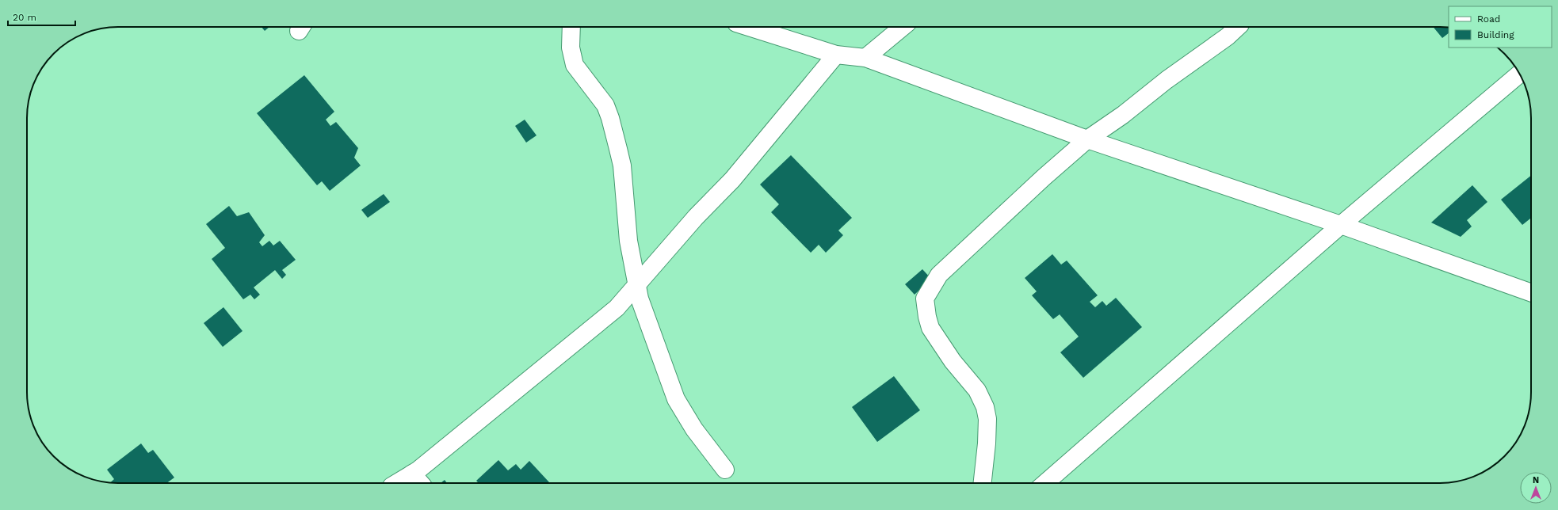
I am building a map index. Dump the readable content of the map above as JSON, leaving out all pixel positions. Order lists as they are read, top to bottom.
{
  "legend": ["Road", "Building"],
  "scale_bar": "20 m",
  "north": "top"
}
